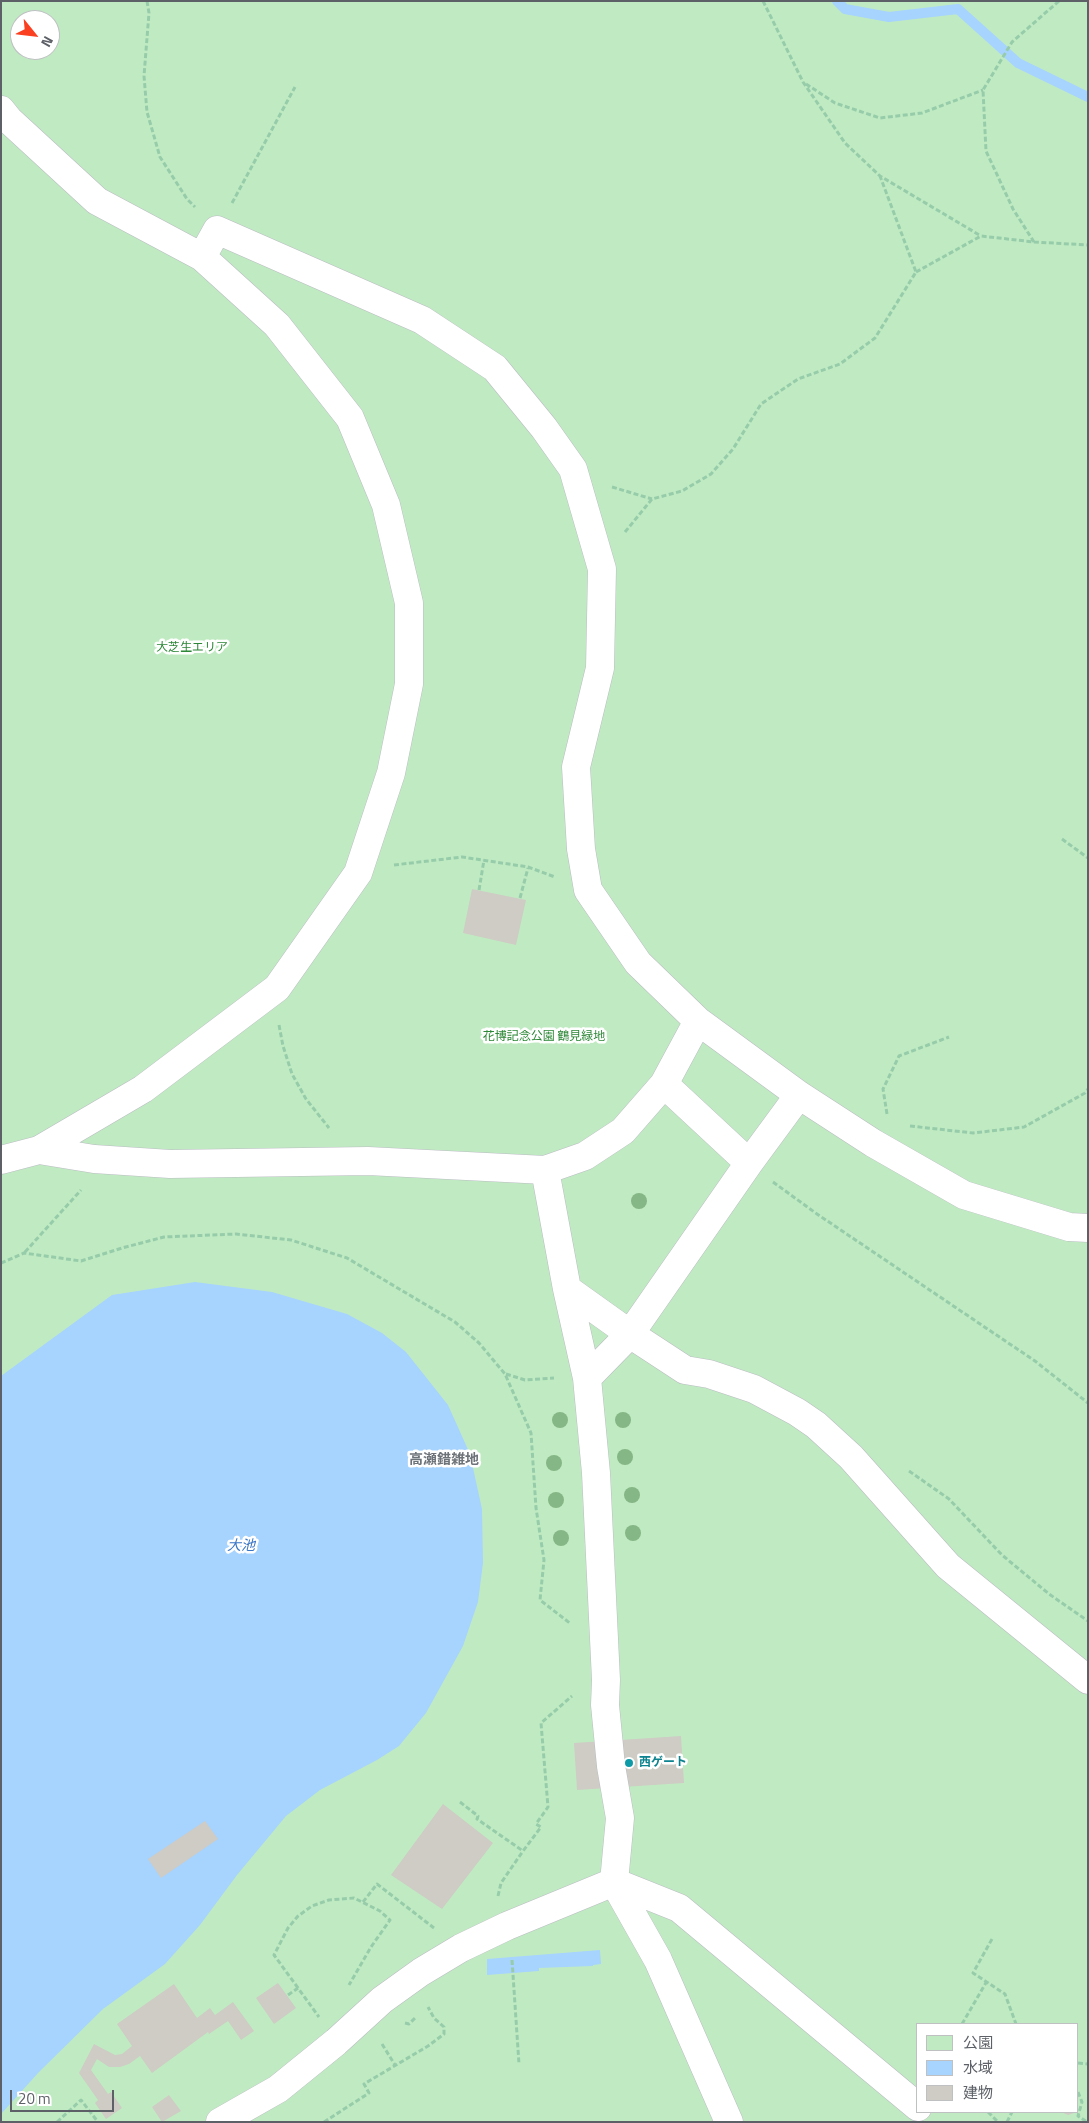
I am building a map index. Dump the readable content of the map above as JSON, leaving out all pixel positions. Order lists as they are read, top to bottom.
{
  "districts": ["高瀬錯雑地"],
  "water": ["大池"],
  "parks": ["大芝生エリア", "花博記念公園 鶴見緑地"],
  "places": ["西ゲート"],
  "legend": ["公園", "水域", "建物"],
  "scale_bar": "20 m",
  "north": "bottom right"
}
